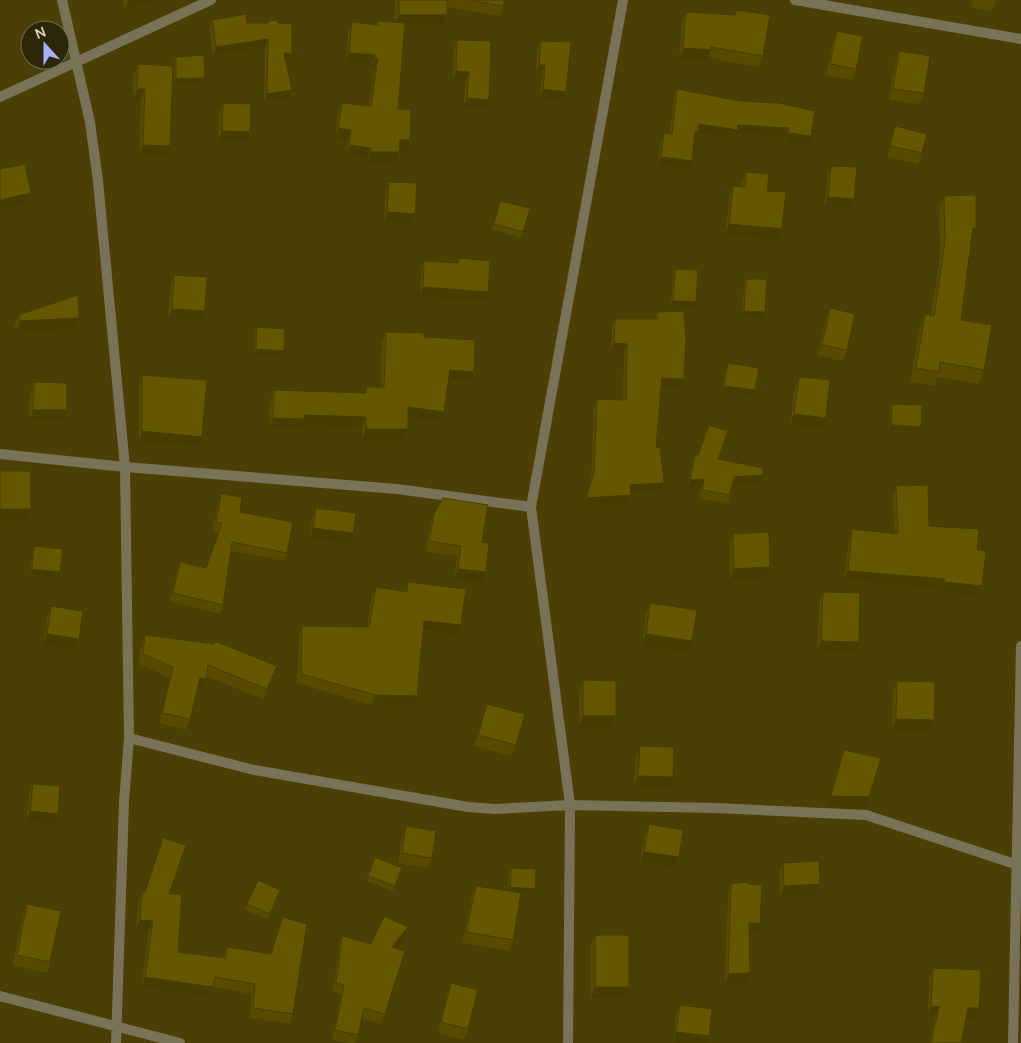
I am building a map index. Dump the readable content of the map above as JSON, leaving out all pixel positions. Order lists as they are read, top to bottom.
{
  "north": "top"
}
